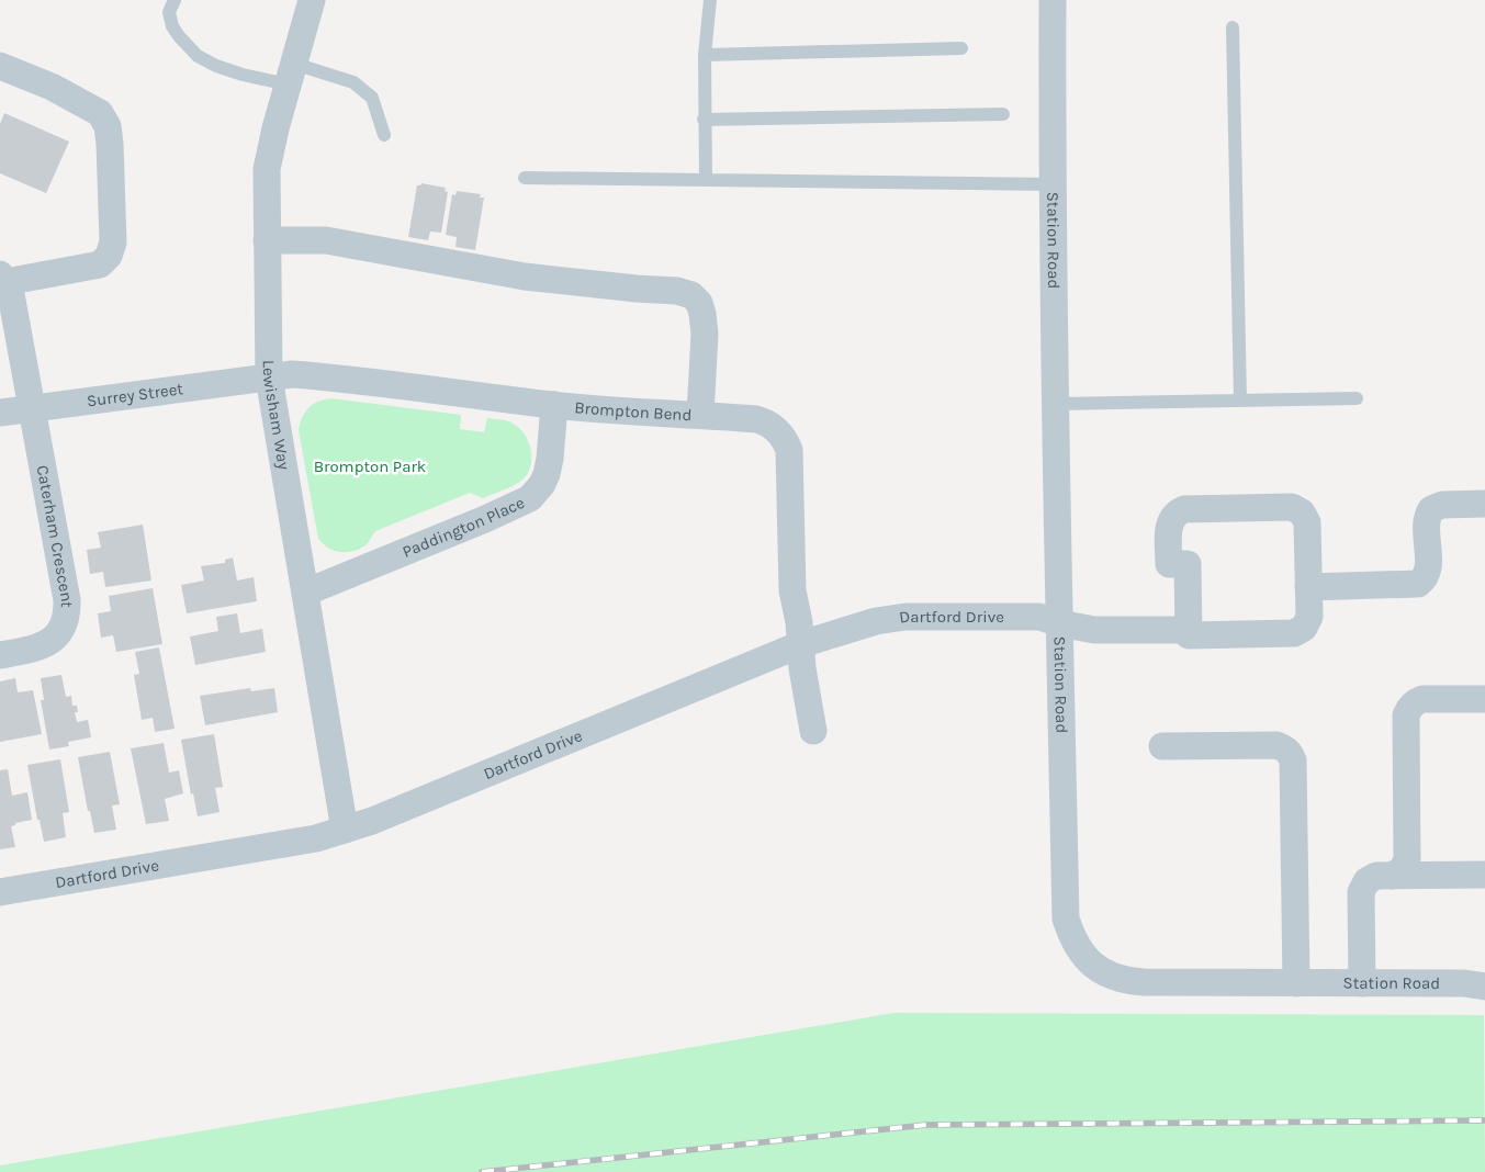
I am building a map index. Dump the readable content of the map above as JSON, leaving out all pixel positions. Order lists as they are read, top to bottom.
{
  "streets": {
    "street": [
      "Station Road",
      "Surrey Street",
      "Brompton Bend",
      "Lewisham Way",
      "Paddington Place",
      "Caterham Crescent",
      "Dartford Drive"
    ]
  },
  "crossings": [
    ["Station Road", "Dartford Drive"],
    ["Surrey Street", "Brompton Bend"],
    ["Surrey Street", "Lewisham Way"],
    ["Surrey Street", "Caterham Crescent"],
    ["Brompton Bend", "Lewisham Way"],
    ["Brompton Bend", "Paddington Place"],
    ["Brompton Bend", "Dartford Drive"],
    ["Lewisham Way", "Paddington Place"],
    ["Lewisham Way", "Dartford Drive"]
  ],
  "parks": ["Brompton Park"]
}
